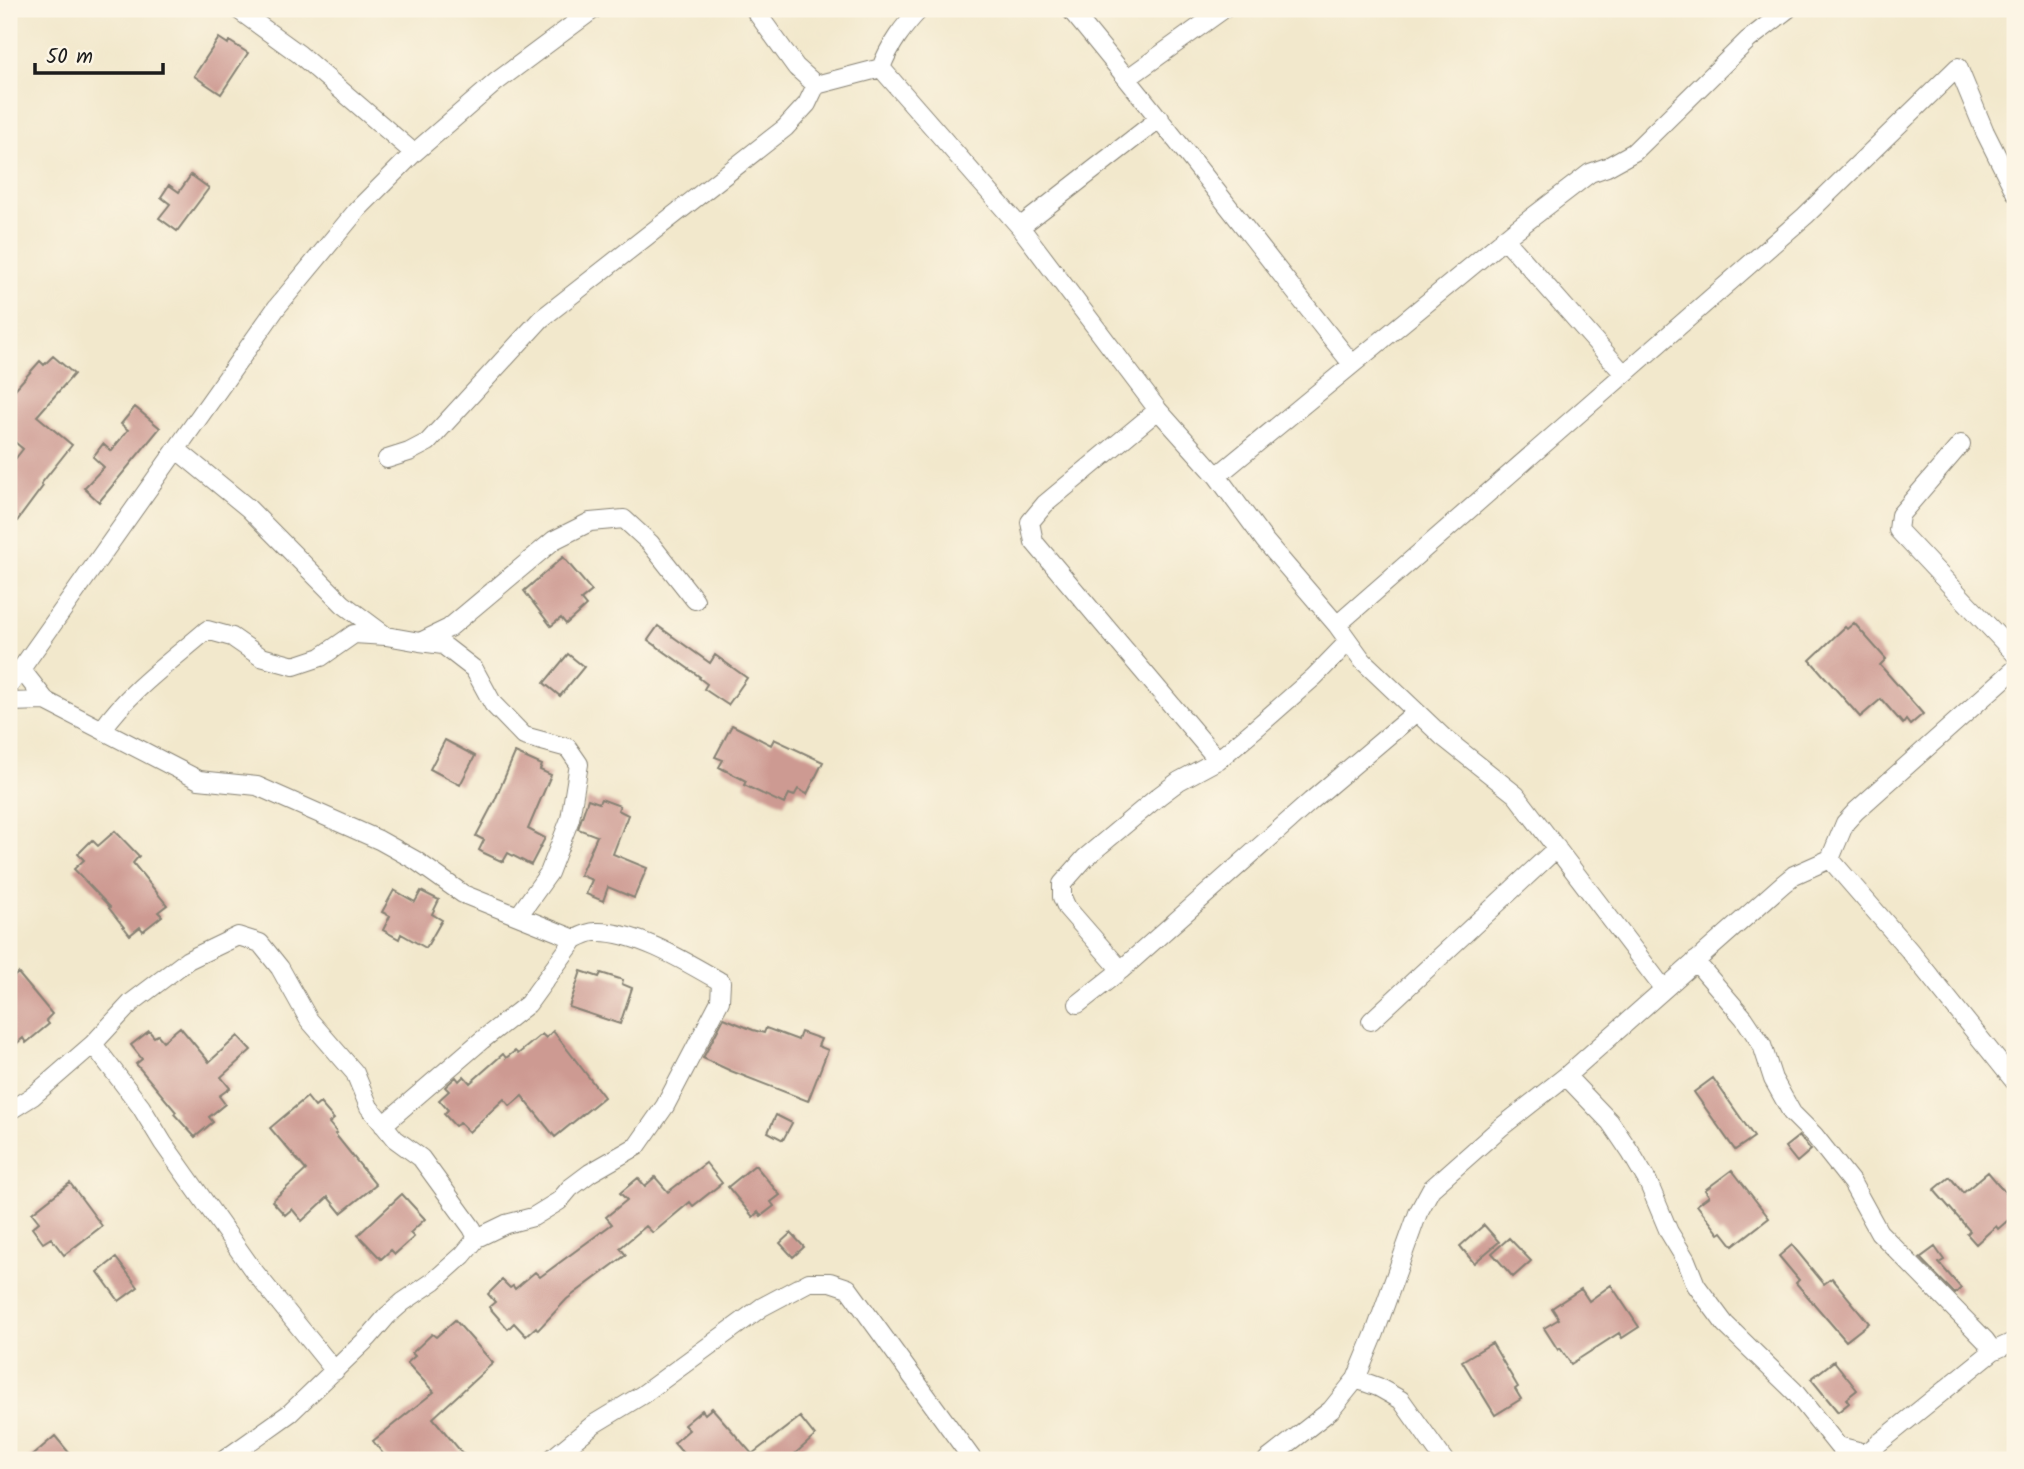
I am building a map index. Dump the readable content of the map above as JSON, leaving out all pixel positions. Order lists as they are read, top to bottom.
{
  "scale_bar": "50 m"
}
